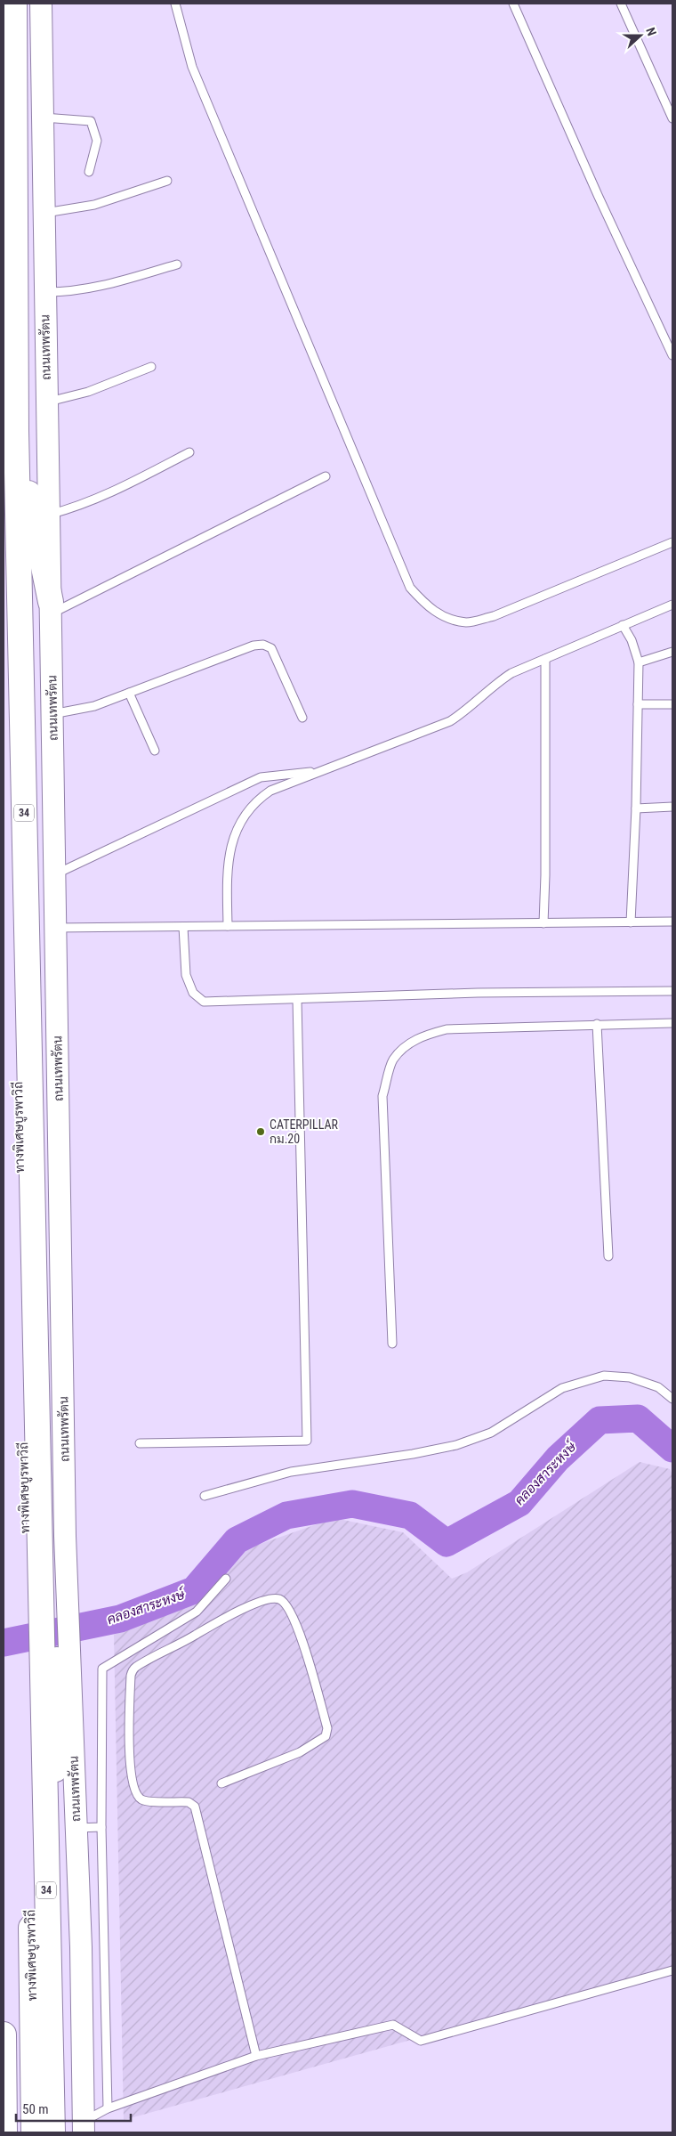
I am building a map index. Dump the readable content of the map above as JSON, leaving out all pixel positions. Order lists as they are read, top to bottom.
{
  "streets": {
    "highway": ["ถนนเทพรัตน", "34", "ทางพิเศษบูรพาวิถี"]
  },
  "water": ["คลองสาระหงษ์"],
  "places": ["CATERPILLAR กม.20"],
  "scale_bar": "50 m",
  "north": "right"
}
